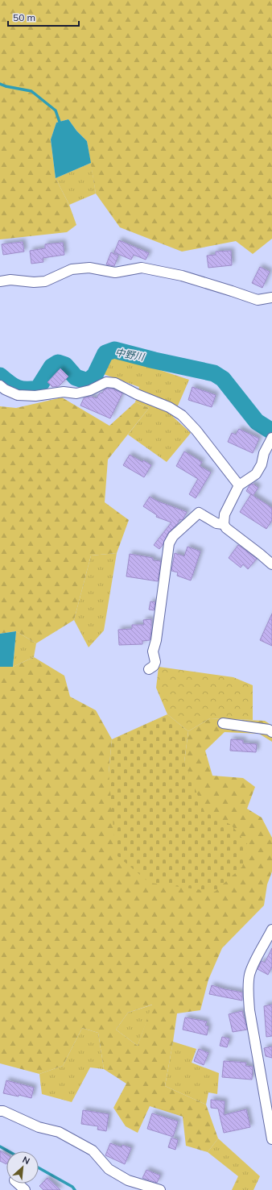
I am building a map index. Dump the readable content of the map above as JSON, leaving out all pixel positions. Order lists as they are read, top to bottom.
{
  "water": ["中野川"],
  "scale_bar": "50 m",
  "north": "top right"
}
